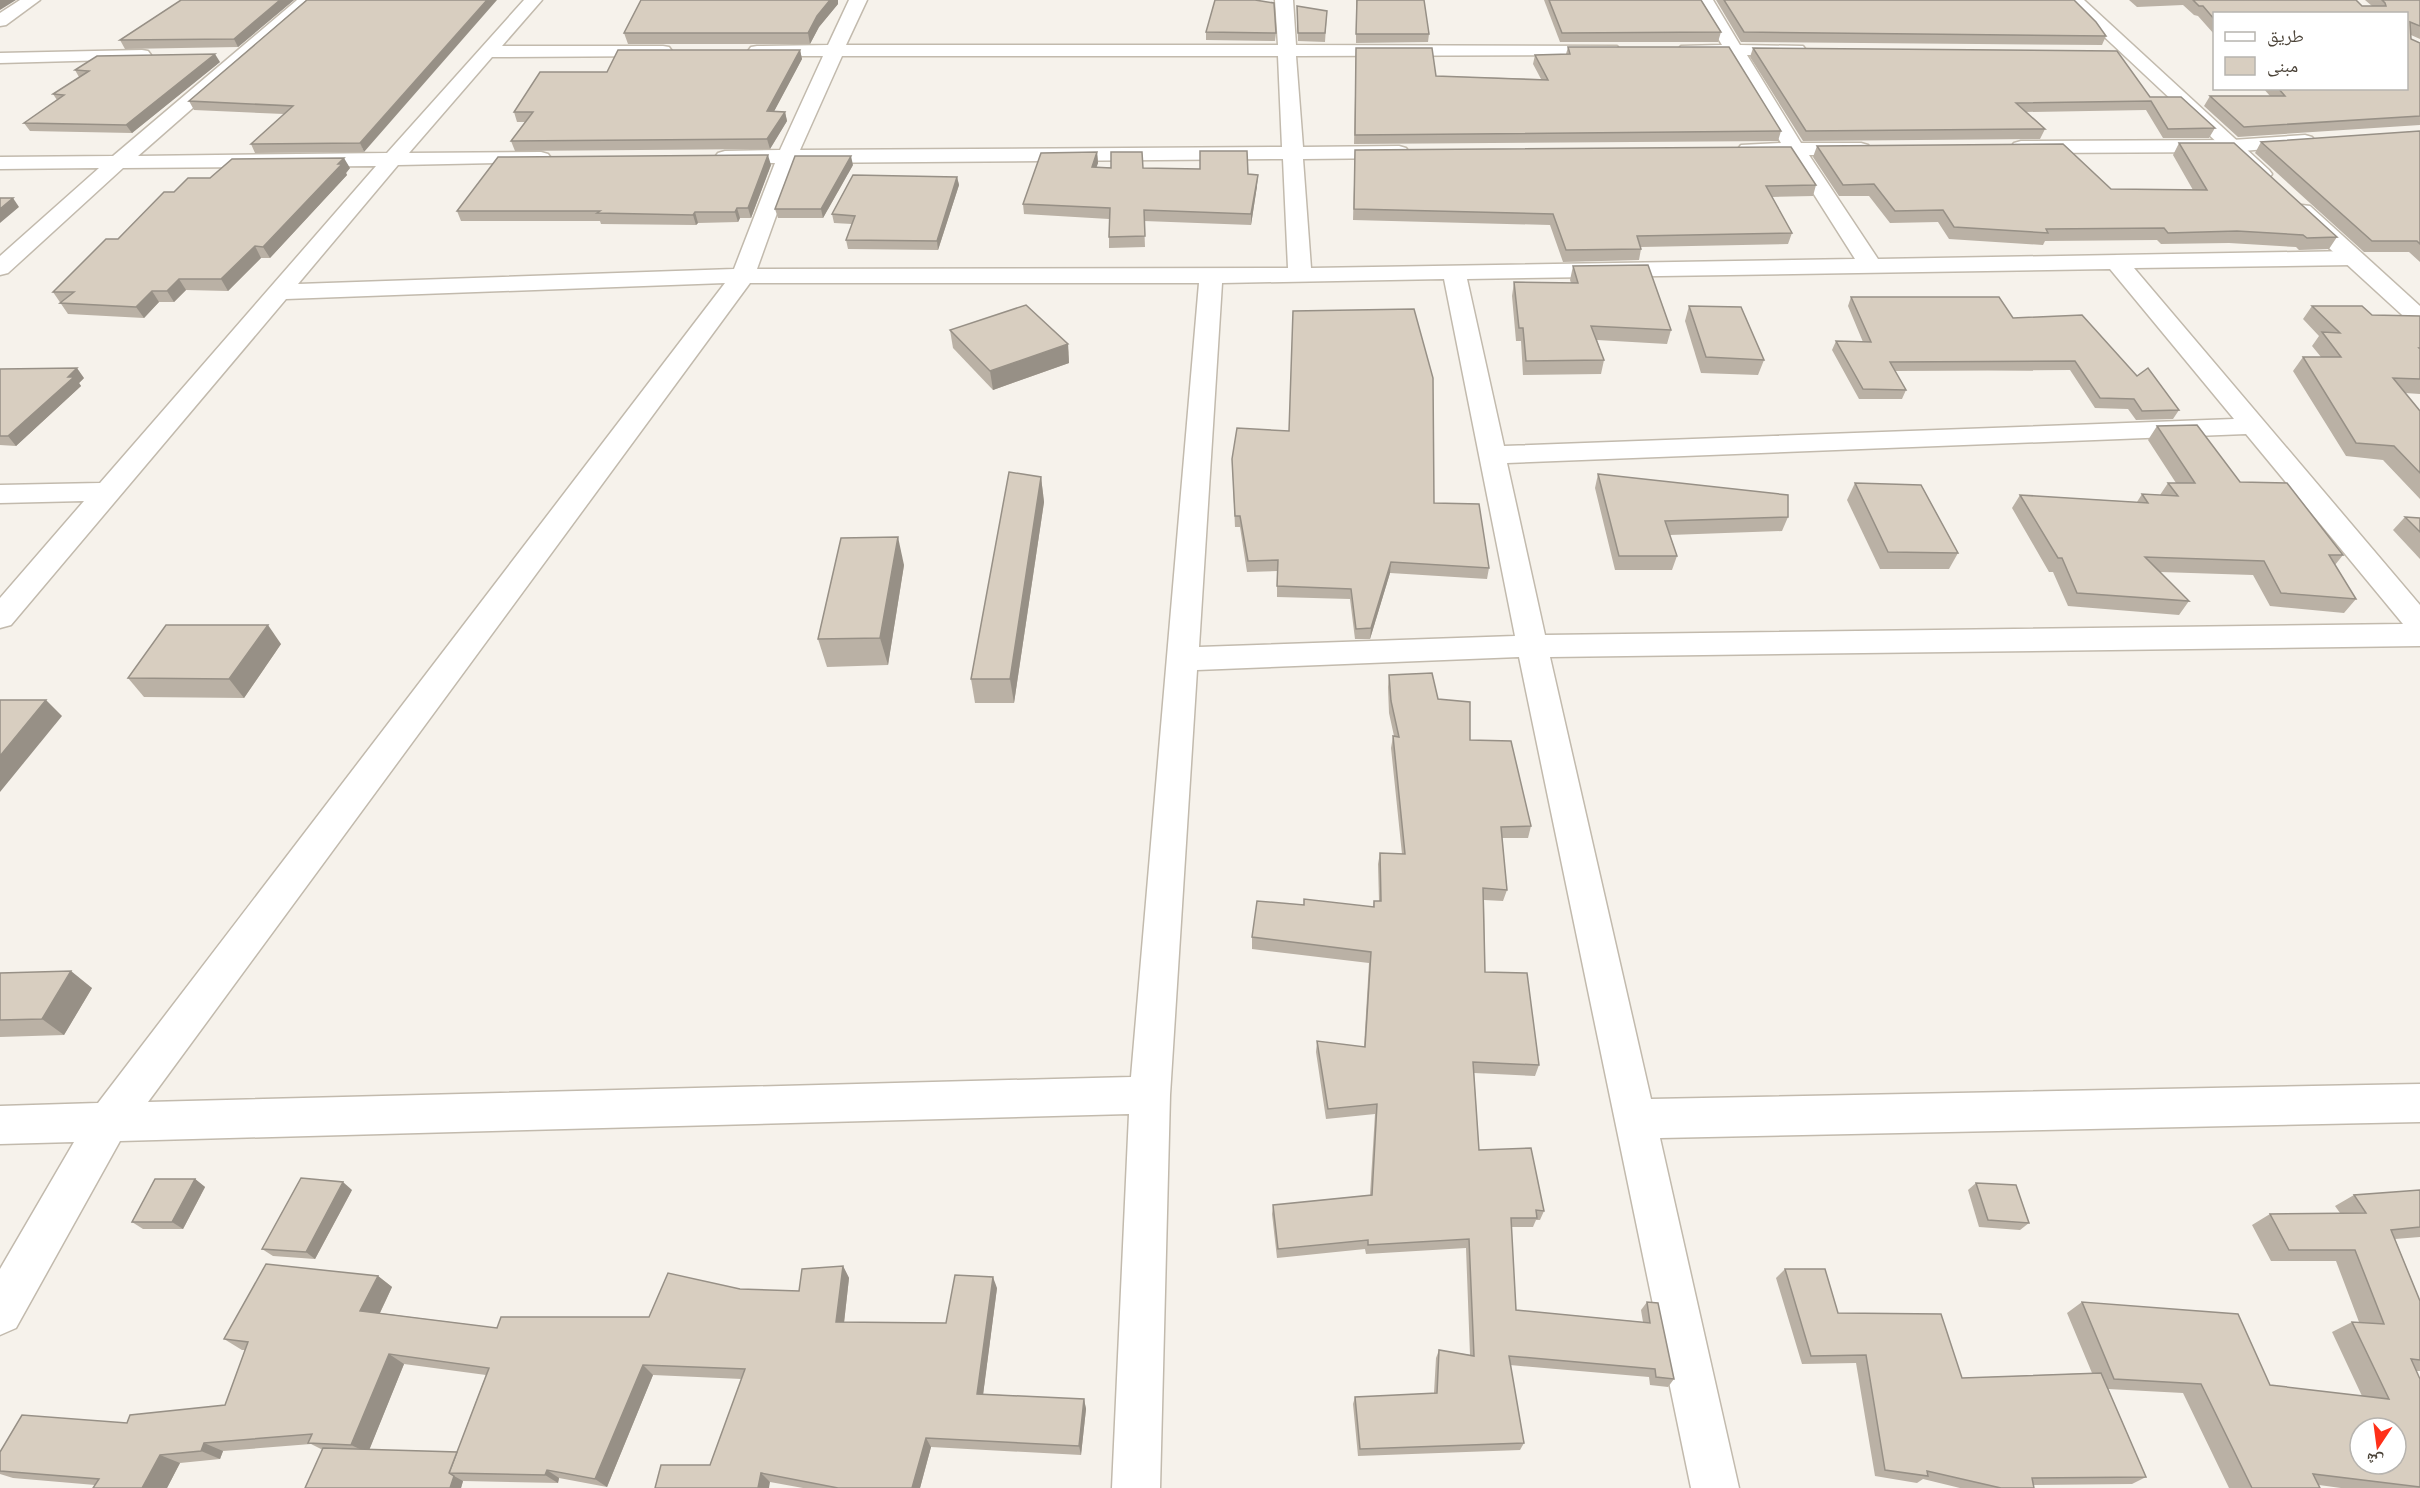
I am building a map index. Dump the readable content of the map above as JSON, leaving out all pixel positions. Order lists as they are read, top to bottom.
{
  "legend": ["طريق", "مبنى"],
  "north": "bottom"
}
